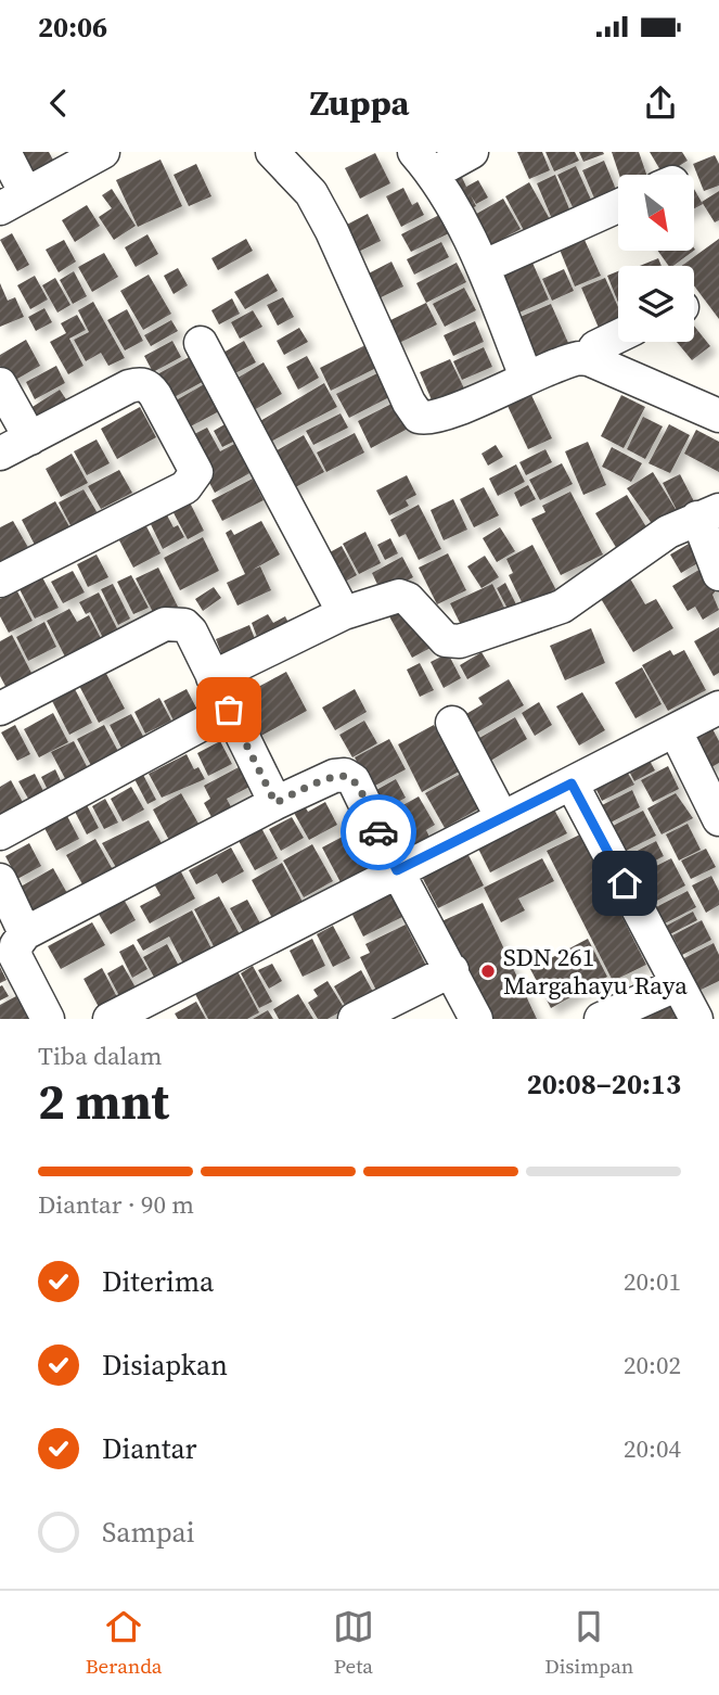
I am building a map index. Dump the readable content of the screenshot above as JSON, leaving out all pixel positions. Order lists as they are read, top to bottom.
{
  "places": ["SDN 261 Margahayu Raya"],
  "north": "bottom right",
  "page": {
    "status": "20:06",
    "header": "Zuppa",
    "heading": ["2 mnt", "Tiba dalam", "20:08–20:13"],
    "bar": "Diantar · 90 m",
    "list": [
      ["Diterima", "20:01"],
      ["Disiapkan", "20:02"],
      ["Diantar", "20:04"],
      "Sampai"
    ],
    "tabs": ["Beranda", "Peta", "Disimpan"]
  }
}
